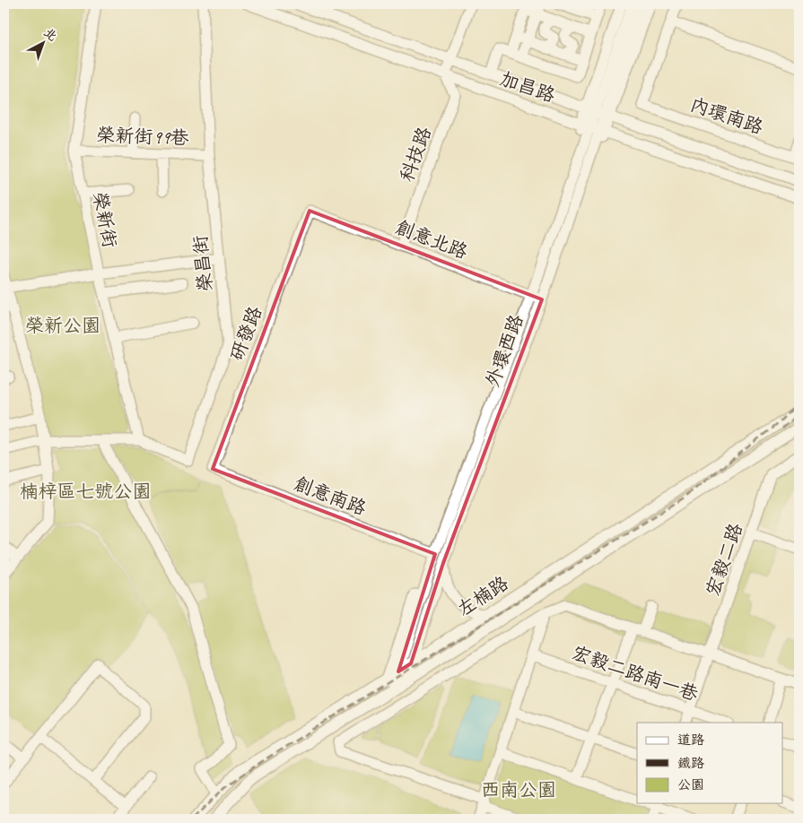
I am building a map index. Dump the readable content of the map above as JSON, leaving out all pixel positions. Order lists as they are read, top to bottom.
{
  "streets": {
    "street": [
      "加昌路",
      "內環南路",
      "榮新街99巷",
      "科技路",
      "榮新街",
      "創意北路",
      "榮昌街",
      "研發路",
      "外環西路",
      "創意南路",
      "宏毅二路",
      "左楠路",
      "宏毅二路南一巷"
    ]
  },
  "crossings": [
    ["加昌路", "科技路"],
    ["加昌路", "外環西路"],
    ["榮新街99巷", "榮新街"],
    ["榮新街99巷", "榮昌街"],
    ["科技路", "創意北路"],
    ["榮新街", "榮昌街"],
    ["創意北路", "研發路"],
    ["創意北路", "外環西路"],
    ["研發路", "創意南路"],
    ["外環西路", "創意南路"],
    ["外環西路", "左楠路"],
    ["宏毅二路", "宏毅二路南一巷"]
  ],
  "parks": ["榮新公園", "楠梓區七號公園", "西南公園"],
  "legend": ["道路", "鐵路", "公園"],
  "north": "top right"
}
